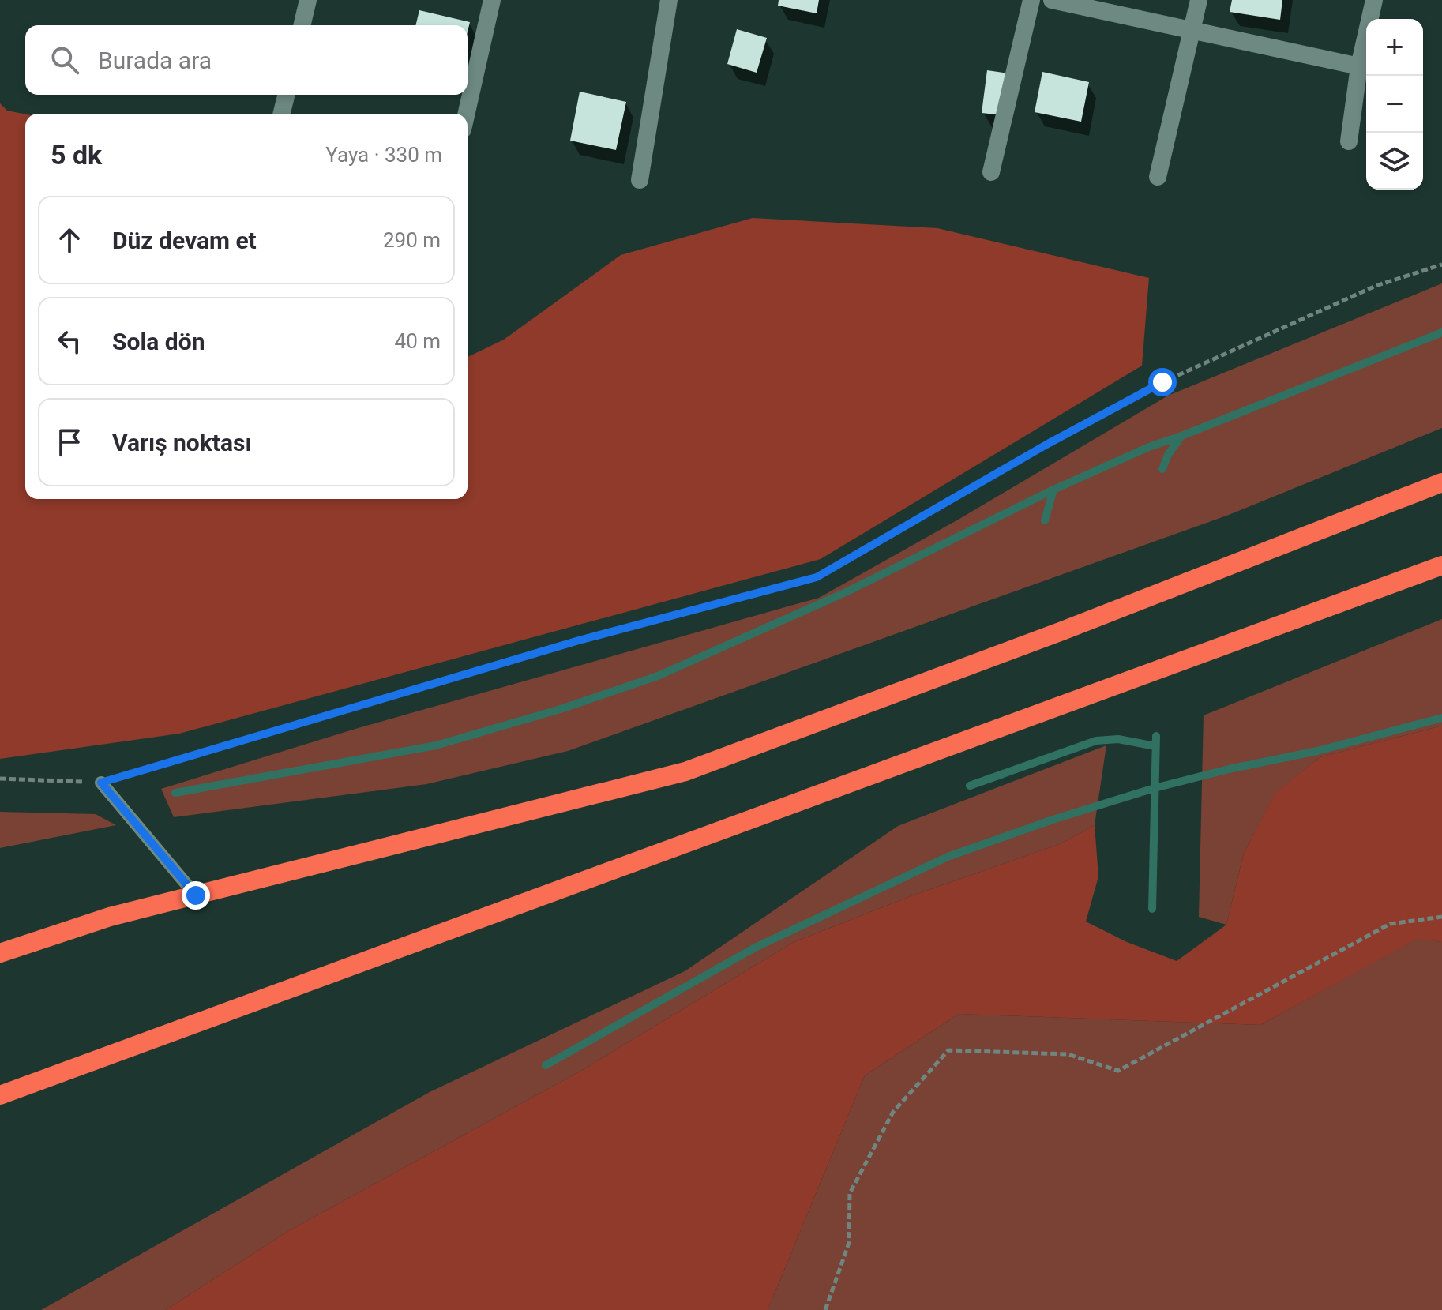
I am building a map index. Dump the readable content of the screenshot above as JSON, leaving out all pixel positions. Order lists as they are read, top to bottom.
{
  "page": {
    "map_buttons": ["+", "−"],
    "search": "Burada ara",
    "heading": ["5 dk", "Yaya · 330 m"],
    "list": [
      ["Düz devam et", "290 m"],
      ["Sola dön", "40 m"],
      "Varış noktası"
    ]
  }
}
